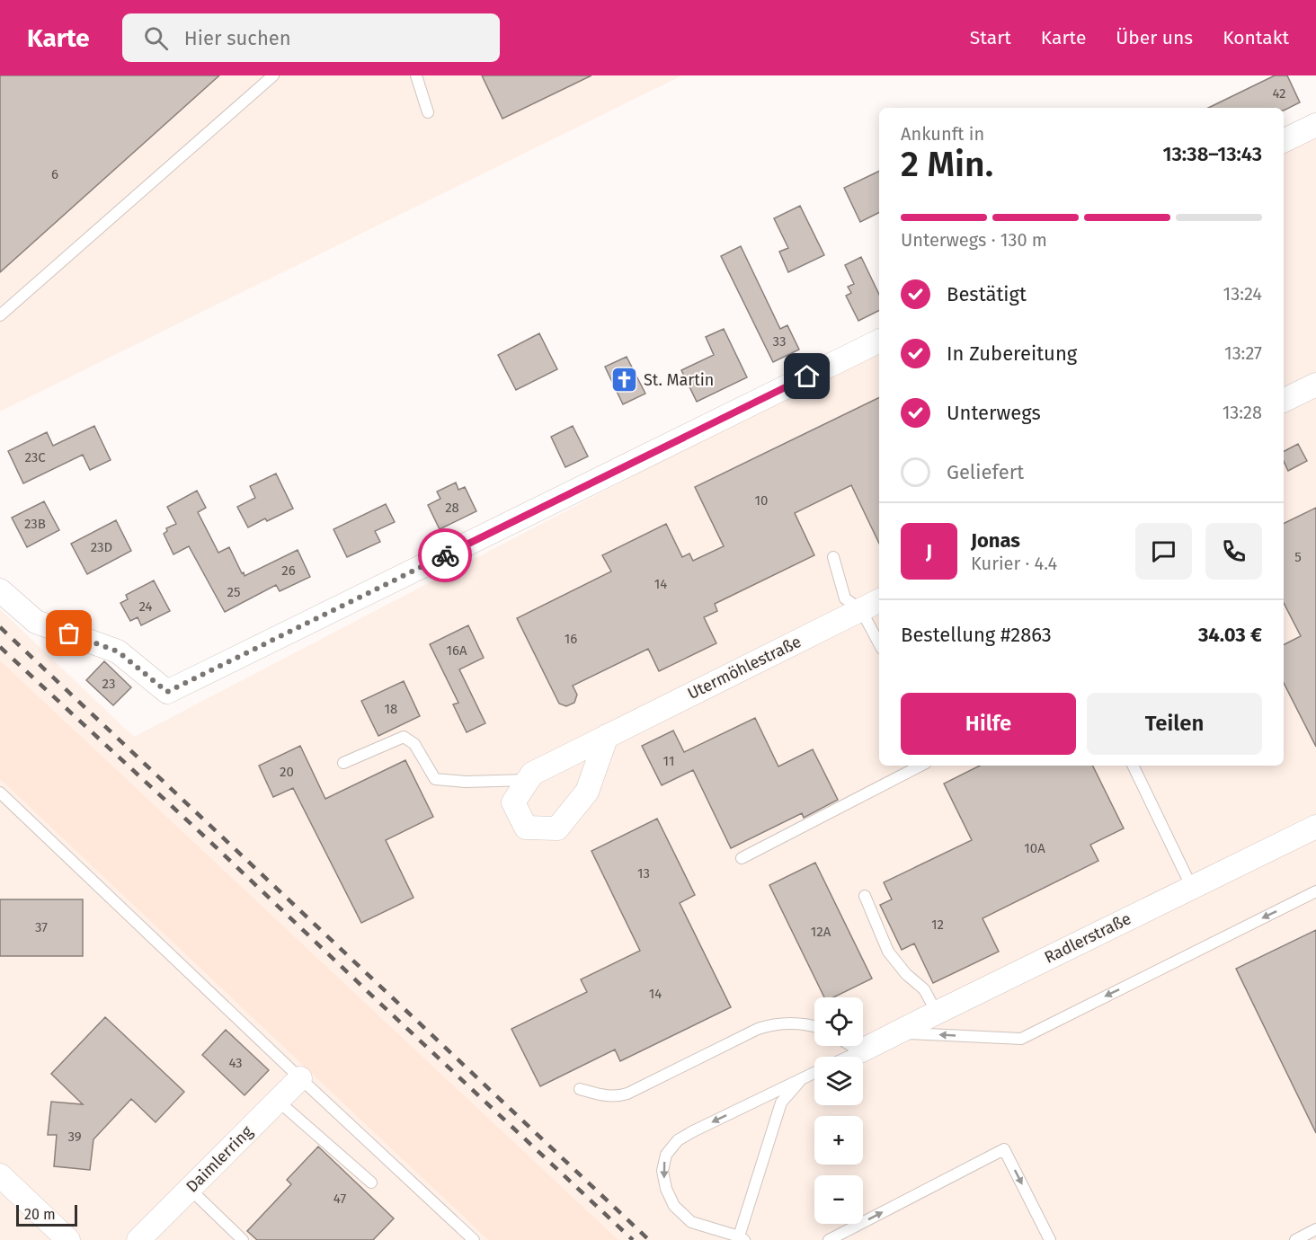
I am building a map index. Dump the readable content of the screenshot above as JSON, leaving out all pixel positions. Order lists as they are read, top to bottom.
{
  "streets": {
    "street": ["Utermöhlestraße", "Radlerstraße", "Daimlerring"]
  },
  "places": {
    "church": ["St. Martin"]
  },
  "house_numbers": [
    "42",
    "6",
    "33",
    "23C",
    "10",
    "28",
    "23B",
    "23D",
    "5",
    "26",
    "14",
    "25",
    "24",
    "16",
    "16A",
    "23",
    "18",
    "11",
    "20",
    "10A",
    "13",
    "12",
    "37",
    "12A",
    "14",
    "43",
    "39",
    "47"
  ],
  "scale_bar": "20 m",
  "page": {
    "header": "Karte",
    "search": "Hier suchen",
    "nav": [
      "Start",
      "Karte",
      "Über uns",
      "Kontakt"
    ],
    "heading": ["2 Min.", "Ankunft in", "13:38–13:43"],
    "panel": [
      "Jonas",
      "Kurier · 4.4",
      "Bestellung #2863",
      "34.03 €"
    ],
    "bar": "Unterwegs · 130 m",
    "list": [
      ["Bestätigt", "13:24"],
      ["In Zubereitung", "13:27"],
      ["Unterwegs", "13:28"],
      "Geliefert"
    ],
    "round": "J",
    "buttons": ["Hilfe", "Teilen"],
    "map_buttons": ["+", "−"],
    "scale": "20 m"
  }
}
